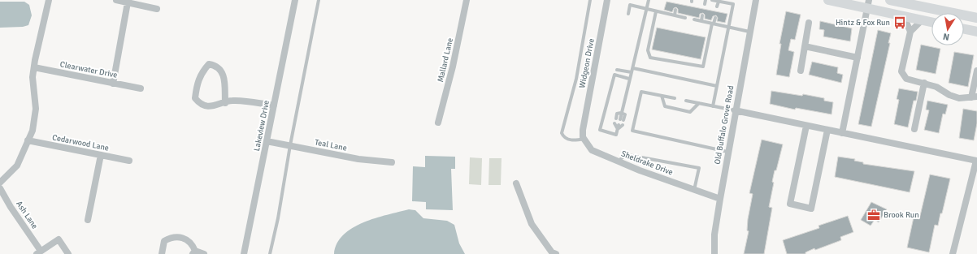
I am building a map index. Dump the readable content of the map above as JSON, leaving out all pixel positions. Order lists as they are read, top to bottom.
{
  "streets": {
    "street": [
      "Mallard Lane",
      "Widgeon Drive",
      "Clearwater Drive",
      "Old Buffalo Grove Road",
      "Lakeview Drive",
      "Cedarwood Lane",
      "Teal Lane",
      "Sheldrake Drive",
      "Ash Lane"
    ]
  },
  "crossings": [
    ["Widgeon Drive", "Sheldrake Drive"],
    ["Old Buffalo Grove Road", "Sheldrake Drive"],
    ["Lakeview Drive", "Teal Lane"]
  ],
  "places": {
    "bus stop": ["Hintz & Fox Run"],
    "office": ["Brook Run"]
  },
  "north": "bottom"
}
